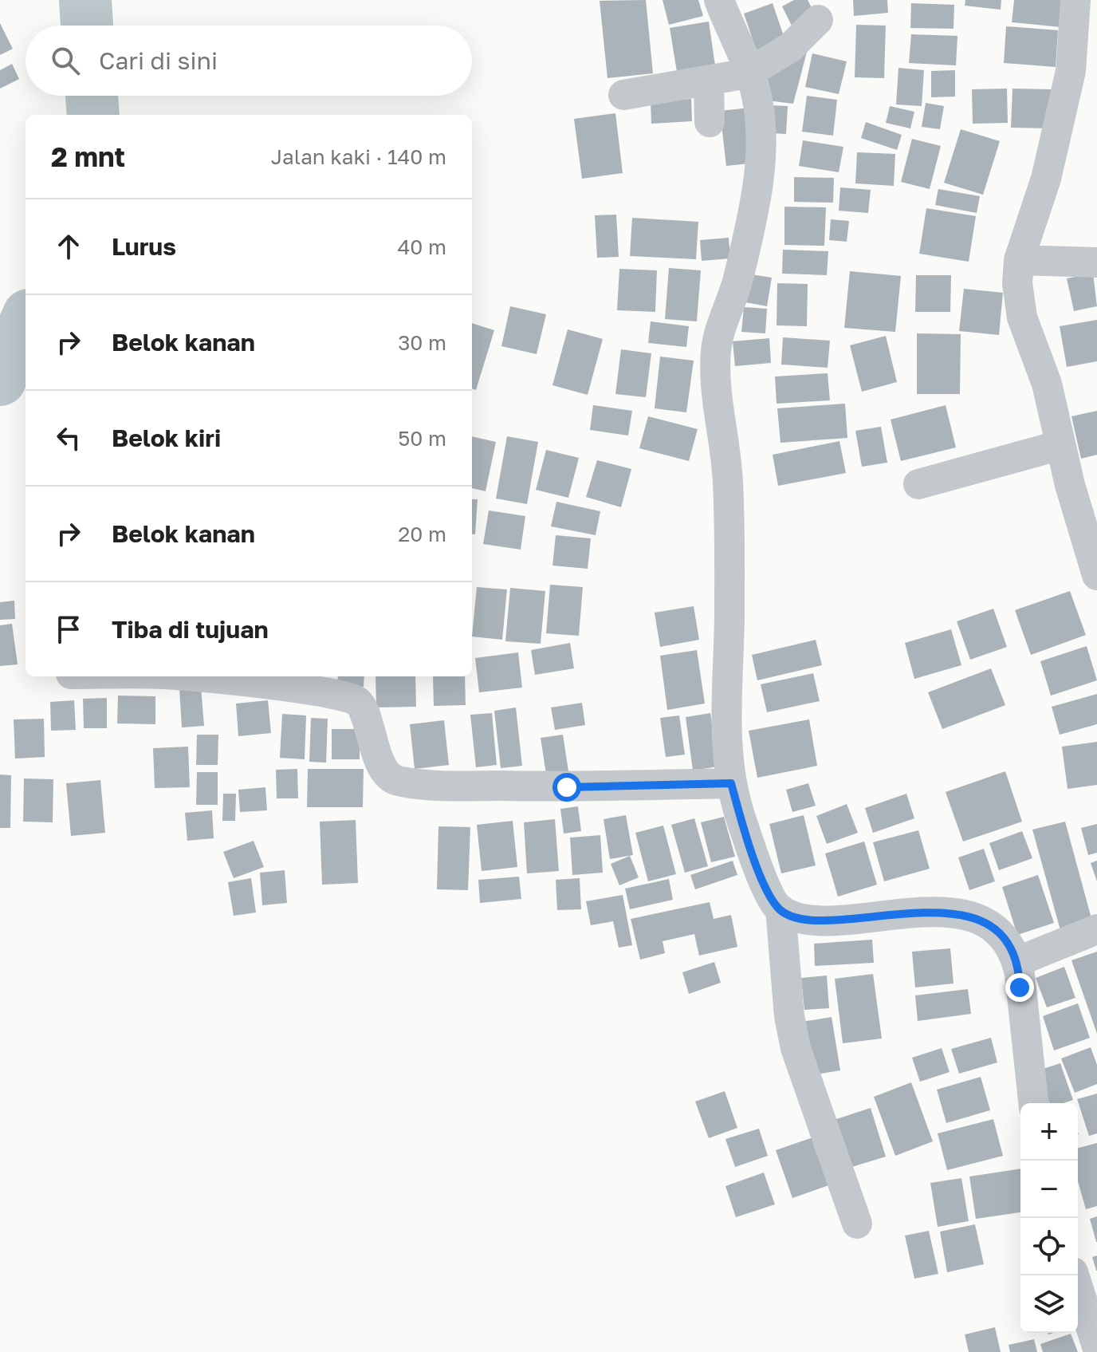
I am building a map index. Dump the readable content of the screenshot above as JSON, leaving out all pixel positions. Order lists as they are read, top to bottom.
{
  "page": {
    "search": "Cari di sini",
    "heading": ["2 mnt", "Jalan kaki · 140 m"],
    "list": [
      ["Lurus", "40 m"],
      ["Belok kanan", "30 m"],
      ["Belok kiri", "50 m"],
      ["Belok kanan", "20 m"],
      "Tiba di tujuan"
    ],
    "map_buttons": ["+", "−"]
  }
}
